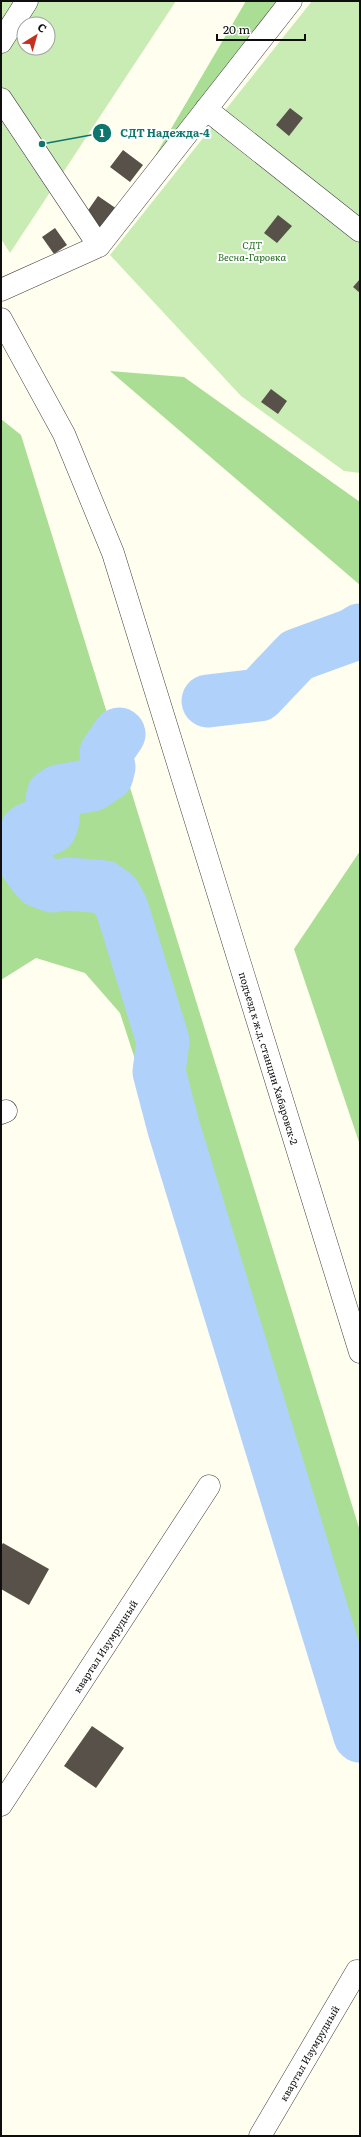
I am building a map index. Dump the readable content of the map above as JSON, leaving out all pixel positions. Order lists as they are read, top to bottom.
{
  "streets": {
    "street": ["подъезд к ж.д. станции Хабаровск-2", "квартал Изумрудный"]
  },
  "parks": ["СДТ Весна-Гаровка"],
  "places": ["СДТ Надежда-4"],
  "scale_bar": "20 m",
  "north": "top right"
}
